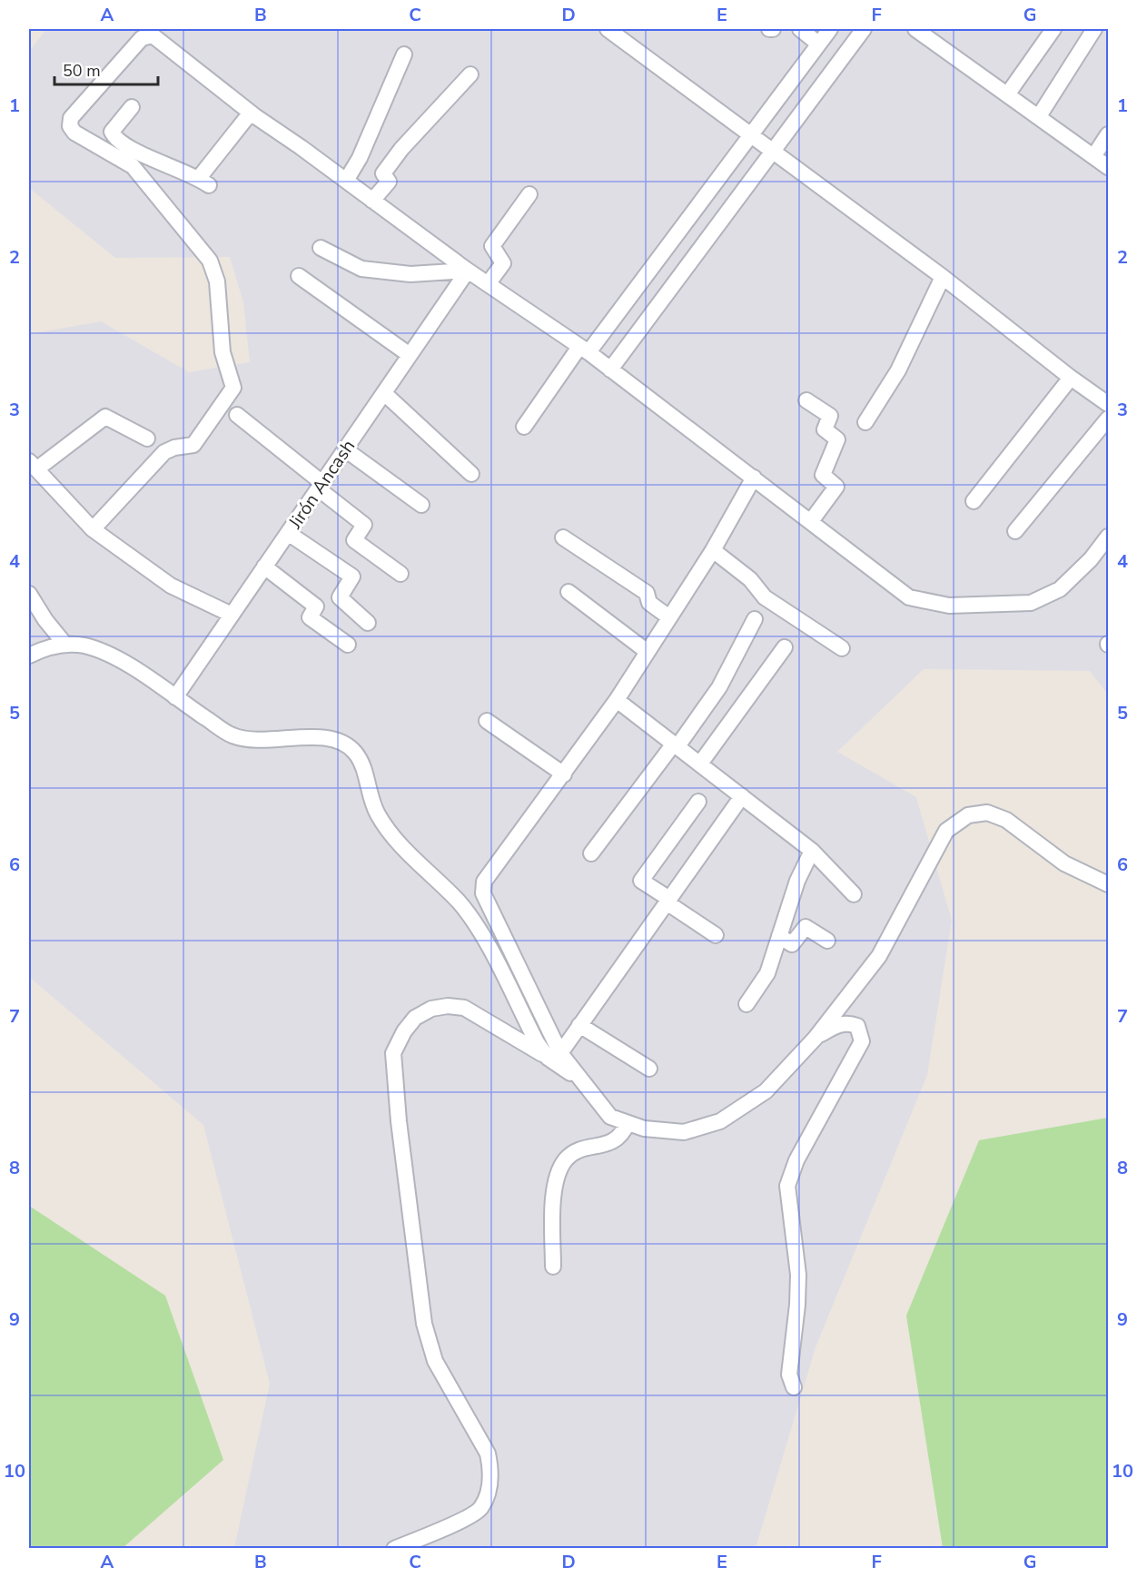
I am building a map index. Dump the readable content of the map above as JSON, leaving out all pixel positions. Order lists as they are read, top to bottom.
{
  "streets": {
    "street": ["Jirón Ancash"]
  },
  "scale_bar": "50 m",
  "grid": {
    "columns": [
      "A",
      "B",
      "C",
      "D",
      "E",
      "F",
      "G"
    ],
    "rows": [
      "1",
      "2",
      "3",
      "4",
      "5",
      "6",
      "7",
      "8",
      "9",
      "10"
    ]
  }
}
